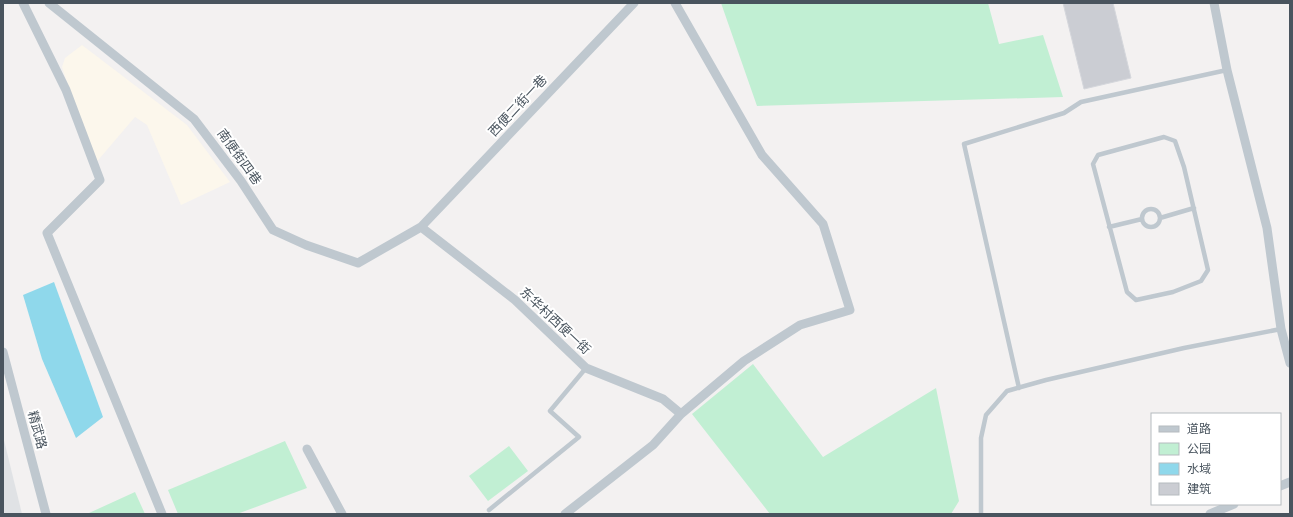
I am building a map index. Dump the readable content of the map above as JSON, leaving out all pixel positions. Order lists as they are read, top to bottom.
{
  "streets": {
    "street": [
      "西便二街一巷",
      "南便街四巷",
      "东华村西便一街",
      "精武路"
    ]
  },
  "crossings": [
    ["西便二街一巷", "南便街四巷"],
    ["西便二街一巷", "东华村西便一街"],
    ["南便街四巷", "东华村西便一街"]
  ],
  "legend": [
    "道路",
    "公园",
    "水域",
    "建筑"
  ]
}
